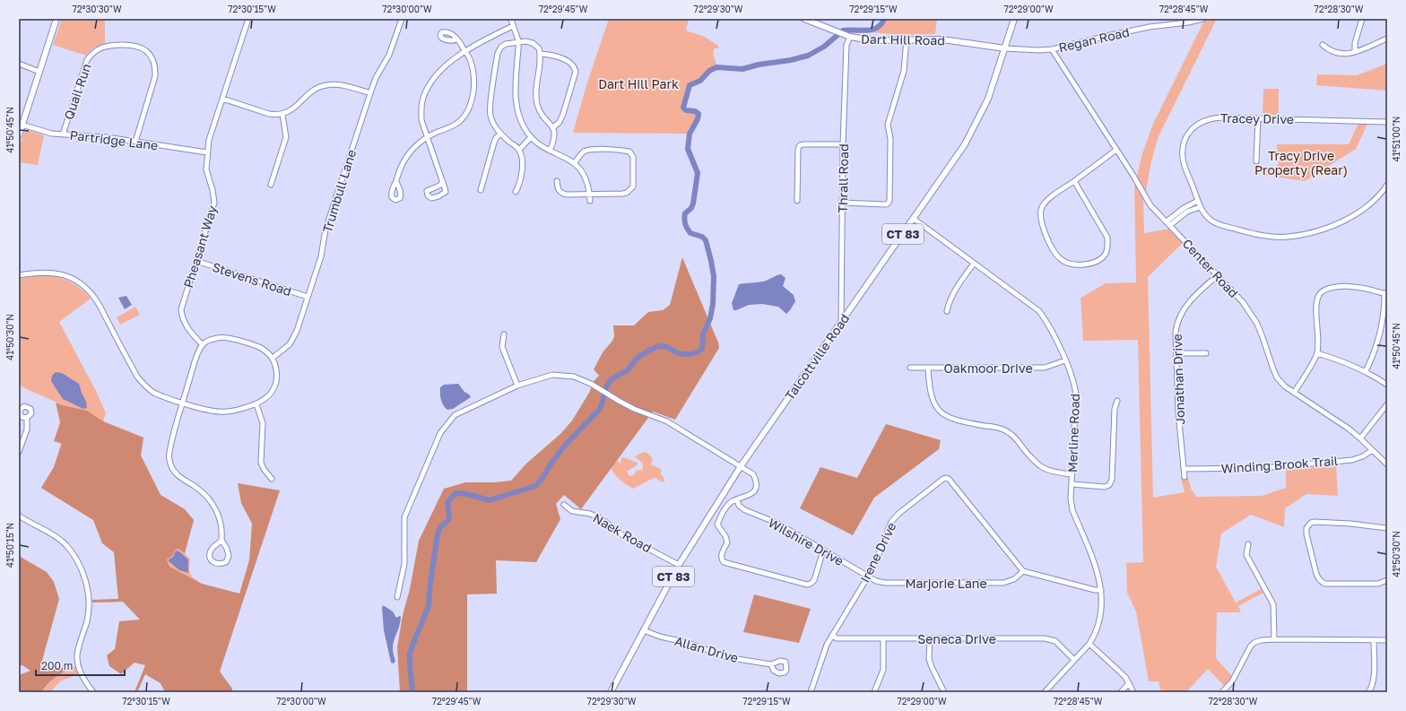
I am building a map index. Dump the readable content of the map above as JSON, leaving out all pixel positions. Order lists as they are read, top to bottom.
{
  "streets": {
    "main road": ["Dart Hill Road", "CT 83", "Talcottville Road"],
    "street": [
      "Regan Road",
      "Quail Run",
      "Tracey Drive",
      "Partridge Lane",
      "Thrall Road",
      "Trumbull Lane",
      "Pheasant Way",
      "Center Road",
      "Stevens Road",
      "Oakmoor Drive",
      "Jonathan Drive",
      "Merline Road",
      "Winding Brook Trail",
      "Naek Road",
      "Wilshire Drive",
      "Irene Drive",
      "Marjorie Lane",
      "Seneca Drive",
      "Allan Drive"
    ]
  },
  "crossings": [
    ["Dart Hill Road", "Regan Road"],
    ["Dart Hill Road", "Thrall Road"],
    ["Dart Hill Road", "Talcottville Road"],
    ["Regan Road", "Center Road"],
    ["Regan Road", "Talcottville Road"],
    ["Quail Run", "Partridge Lane"],
    ["Partridge Lane", "Pheasant Way"],
    ["Thrall Road", "Talcottville Road"],
    ["Trumbull Lane", "Pheasant Way"],
    ["Trumbull Lane", "Stevens Road"],
    ["Pheasant Way", "Stevens Road"],
    ["Center Road", "Jonathan Drive"],
    ["Center Road", "Winding Brook Trail"],
    ["Talcottville Road", "Merline Road"],
    ["Talcottville Road", "Naek Road"],
    ["Talcottville Road", "Allan Drive"],
    ["Oakmoor Drive", "Merline Road"],
    ["Jonathan Drive", "Winding Brook Trail"],
    ["Merline Road", "Seneca Drive"],
    ["Wilshire Drive", "Irene Drive"],
    ["Wilshire Drive", "Marjorie Lane"],
    ["Irene Drive", "Marjorie Lane"],
    ["Irene Drive", "Seneca Drive"]
  ],
  "parks": ["Dart Hill Park", "Tracy Drive Property (Rear)"],
  "scale_bar": "200 m",
  "coordinates": [
    "72°30'30\"W",
    "72°30'15\"W",
    "72°30'00\"W",
    "72°29'45\"W",
    "72°29'30\"W",
    "72°29'15\"W",
    "72°29'00\"W",
    "72°28'45\"W",
    "72°28'30\"W",
    "41°50'45\"N",
    "41°51'00\"N",
    "41°50'30\"N",
    "41°50'15\"N"
  ]
}
